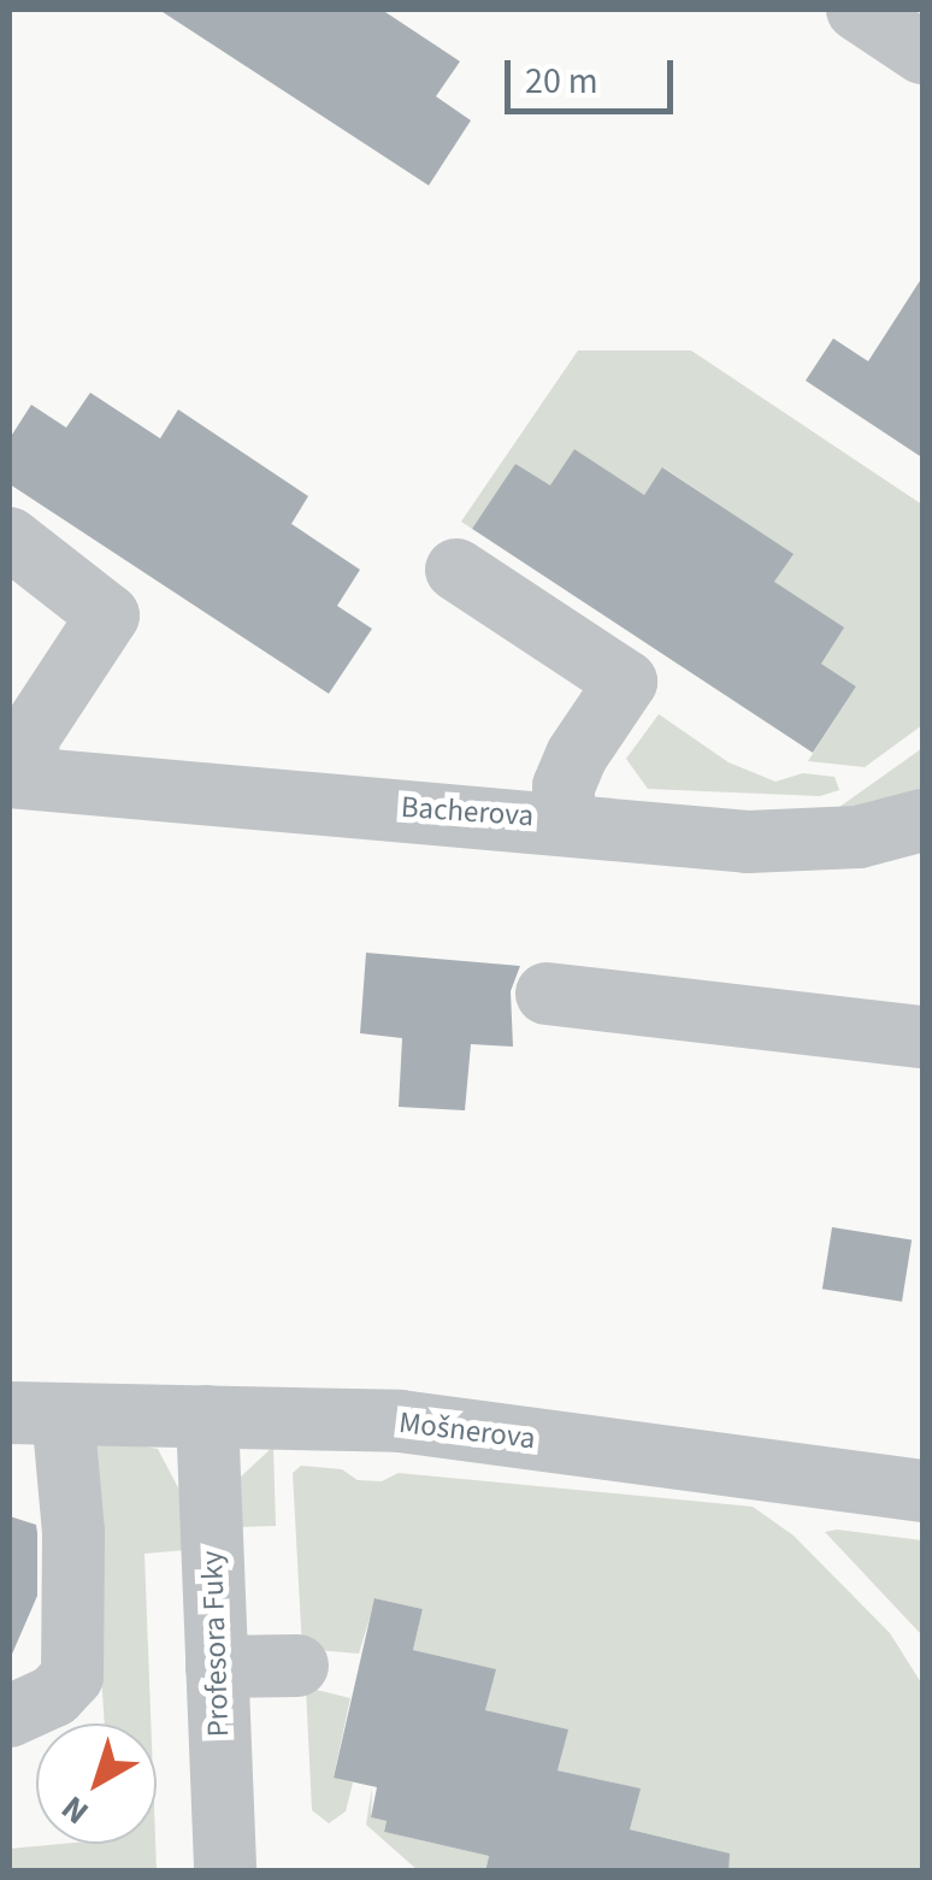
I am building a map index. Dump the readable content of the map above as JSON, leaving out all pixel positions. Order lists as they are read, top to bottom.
{
  "streets": {
    "street": ["Bacherova", "Mošnerova", "Profesora Fuky"]
  },
  "crossings": [
    ["Mošnerova", "Profesora Fuky"]
  ],
  "scale_bar": "20 m",
  "north": "bottom left"
}
